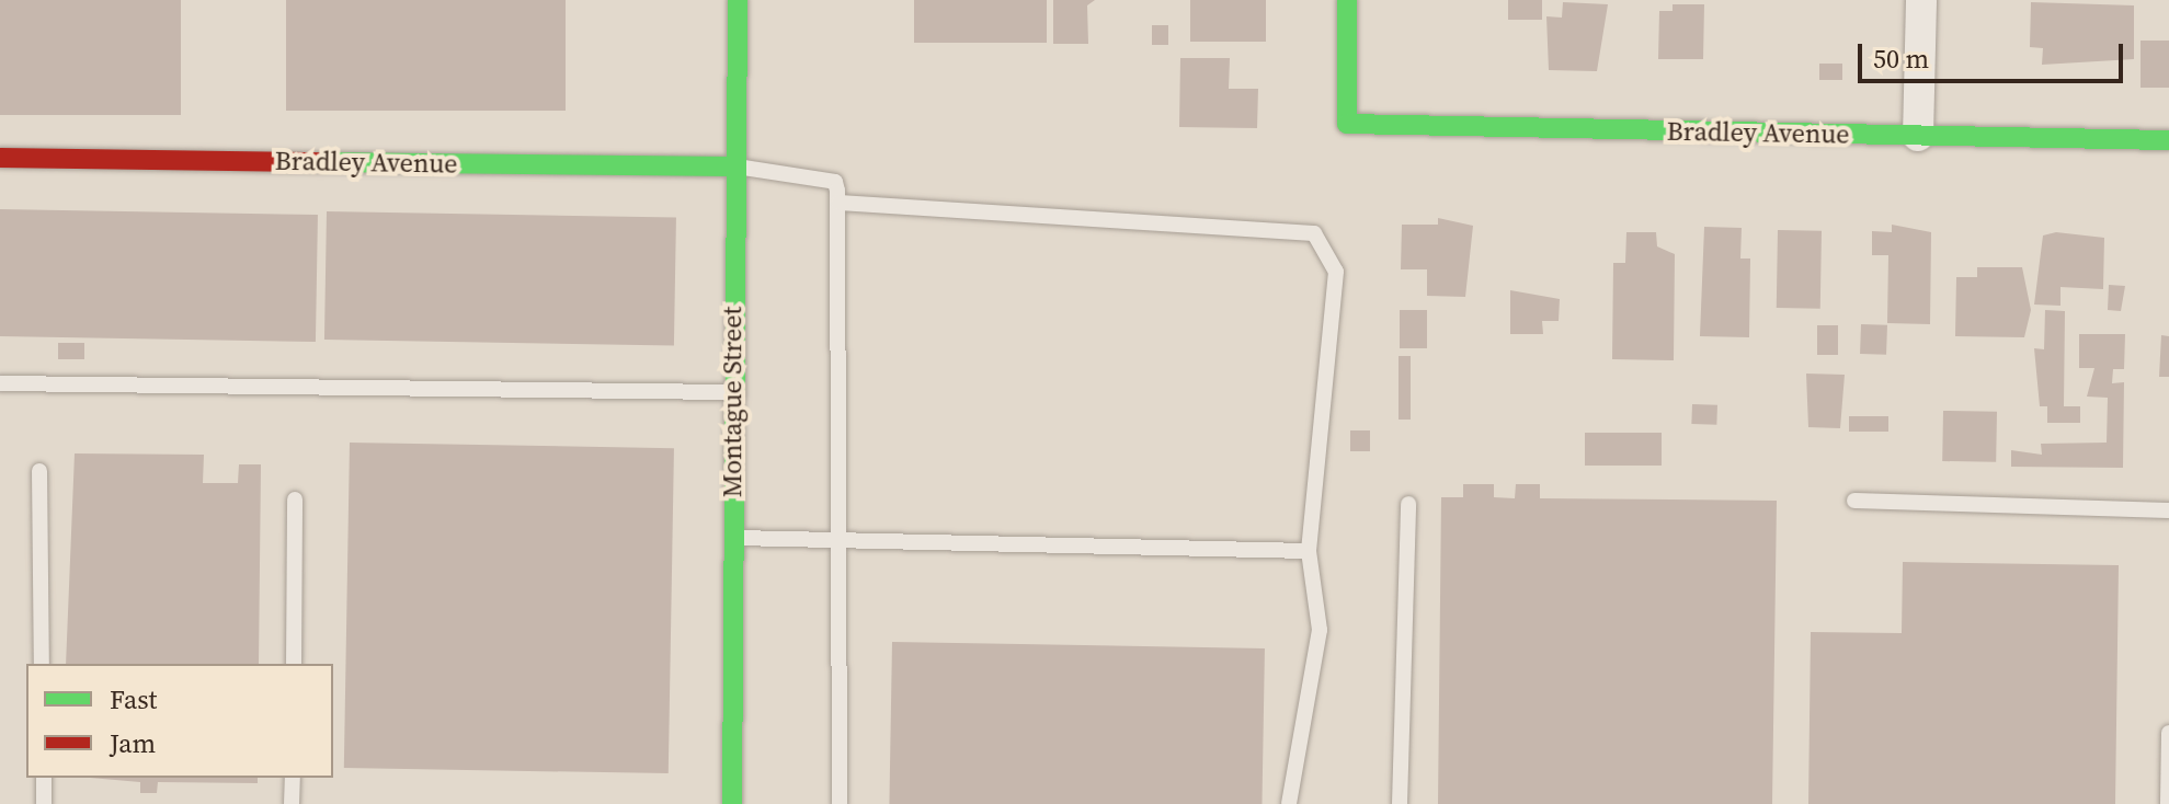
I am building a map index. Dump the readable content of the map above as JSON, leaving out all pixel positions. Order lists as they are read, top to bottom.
{
  "streets": {
    "street": ["Bradley Avenue", "Montague Street"]
  },
  "crossings": [
    ["Bradley Avenue", "Montague Street"]
  ],
  "legend": ["Fast", "Jam"],
  "scale_bar": "50 m"
}
